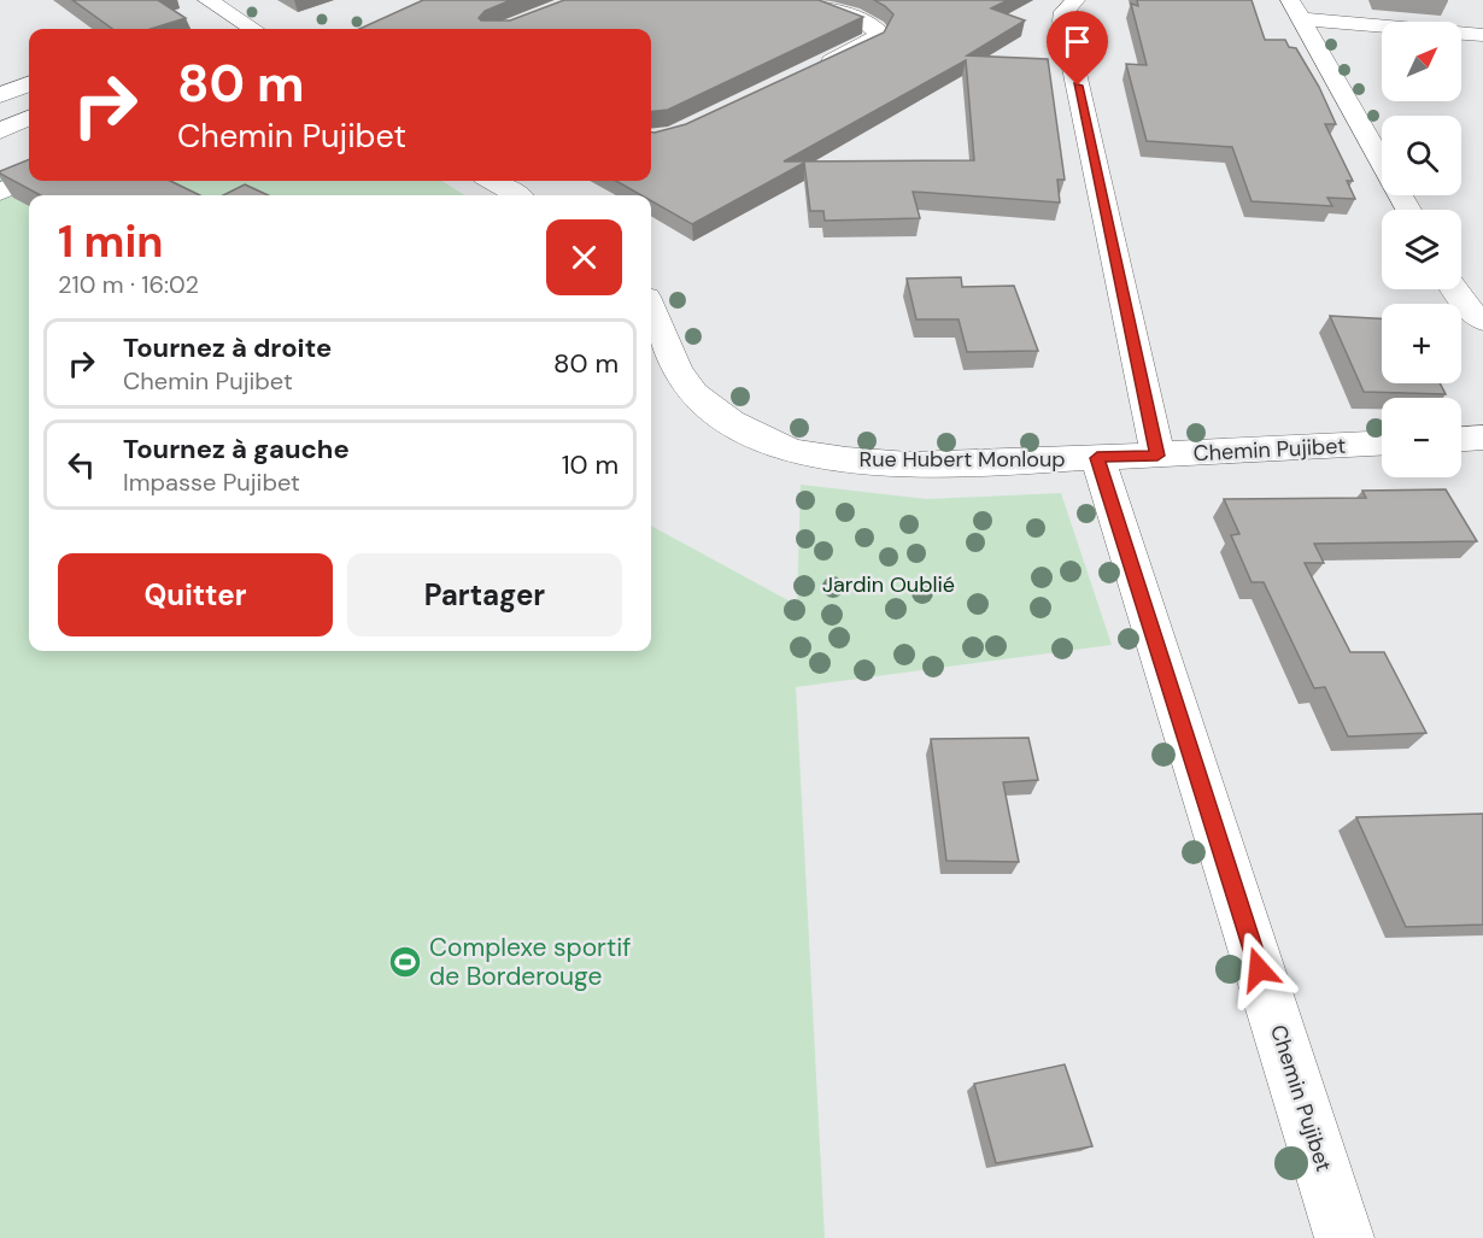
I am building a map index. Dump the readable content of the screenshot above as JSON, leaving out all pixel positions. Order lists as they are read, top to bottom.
{
  "streets": {
    "street": ["Chemin Pujibet", "Rue Hubert Monloup"]
  },
  "crossings": [
    ["Chemin Pujibet", "Rue Hubert Monloup"]
  ],
  "parks": ["Jardin Oublié"],
  "places": {
    "sports": ["Complexe sportif de Borderouge"]
  },
  "north": "top right",
  "page": {
    "map_buttons": ["+", "−"],
    "turn": ["80 m", "Chemin Pujibet"],
    "heading": ["1 min", "210 m · 16:02"],
    "list": [
      {
        "name": "Tournez à droite",
        "note": "Chemin Pujibet",
        "value": "80 m"
      },
      {
        "name": "Tournez à gauche",
        "note": "Impasse Pujibet",
        "value": "10 m"
      }
    ],
    "buttons": ["Quitter", "Partager"]
  }
}
